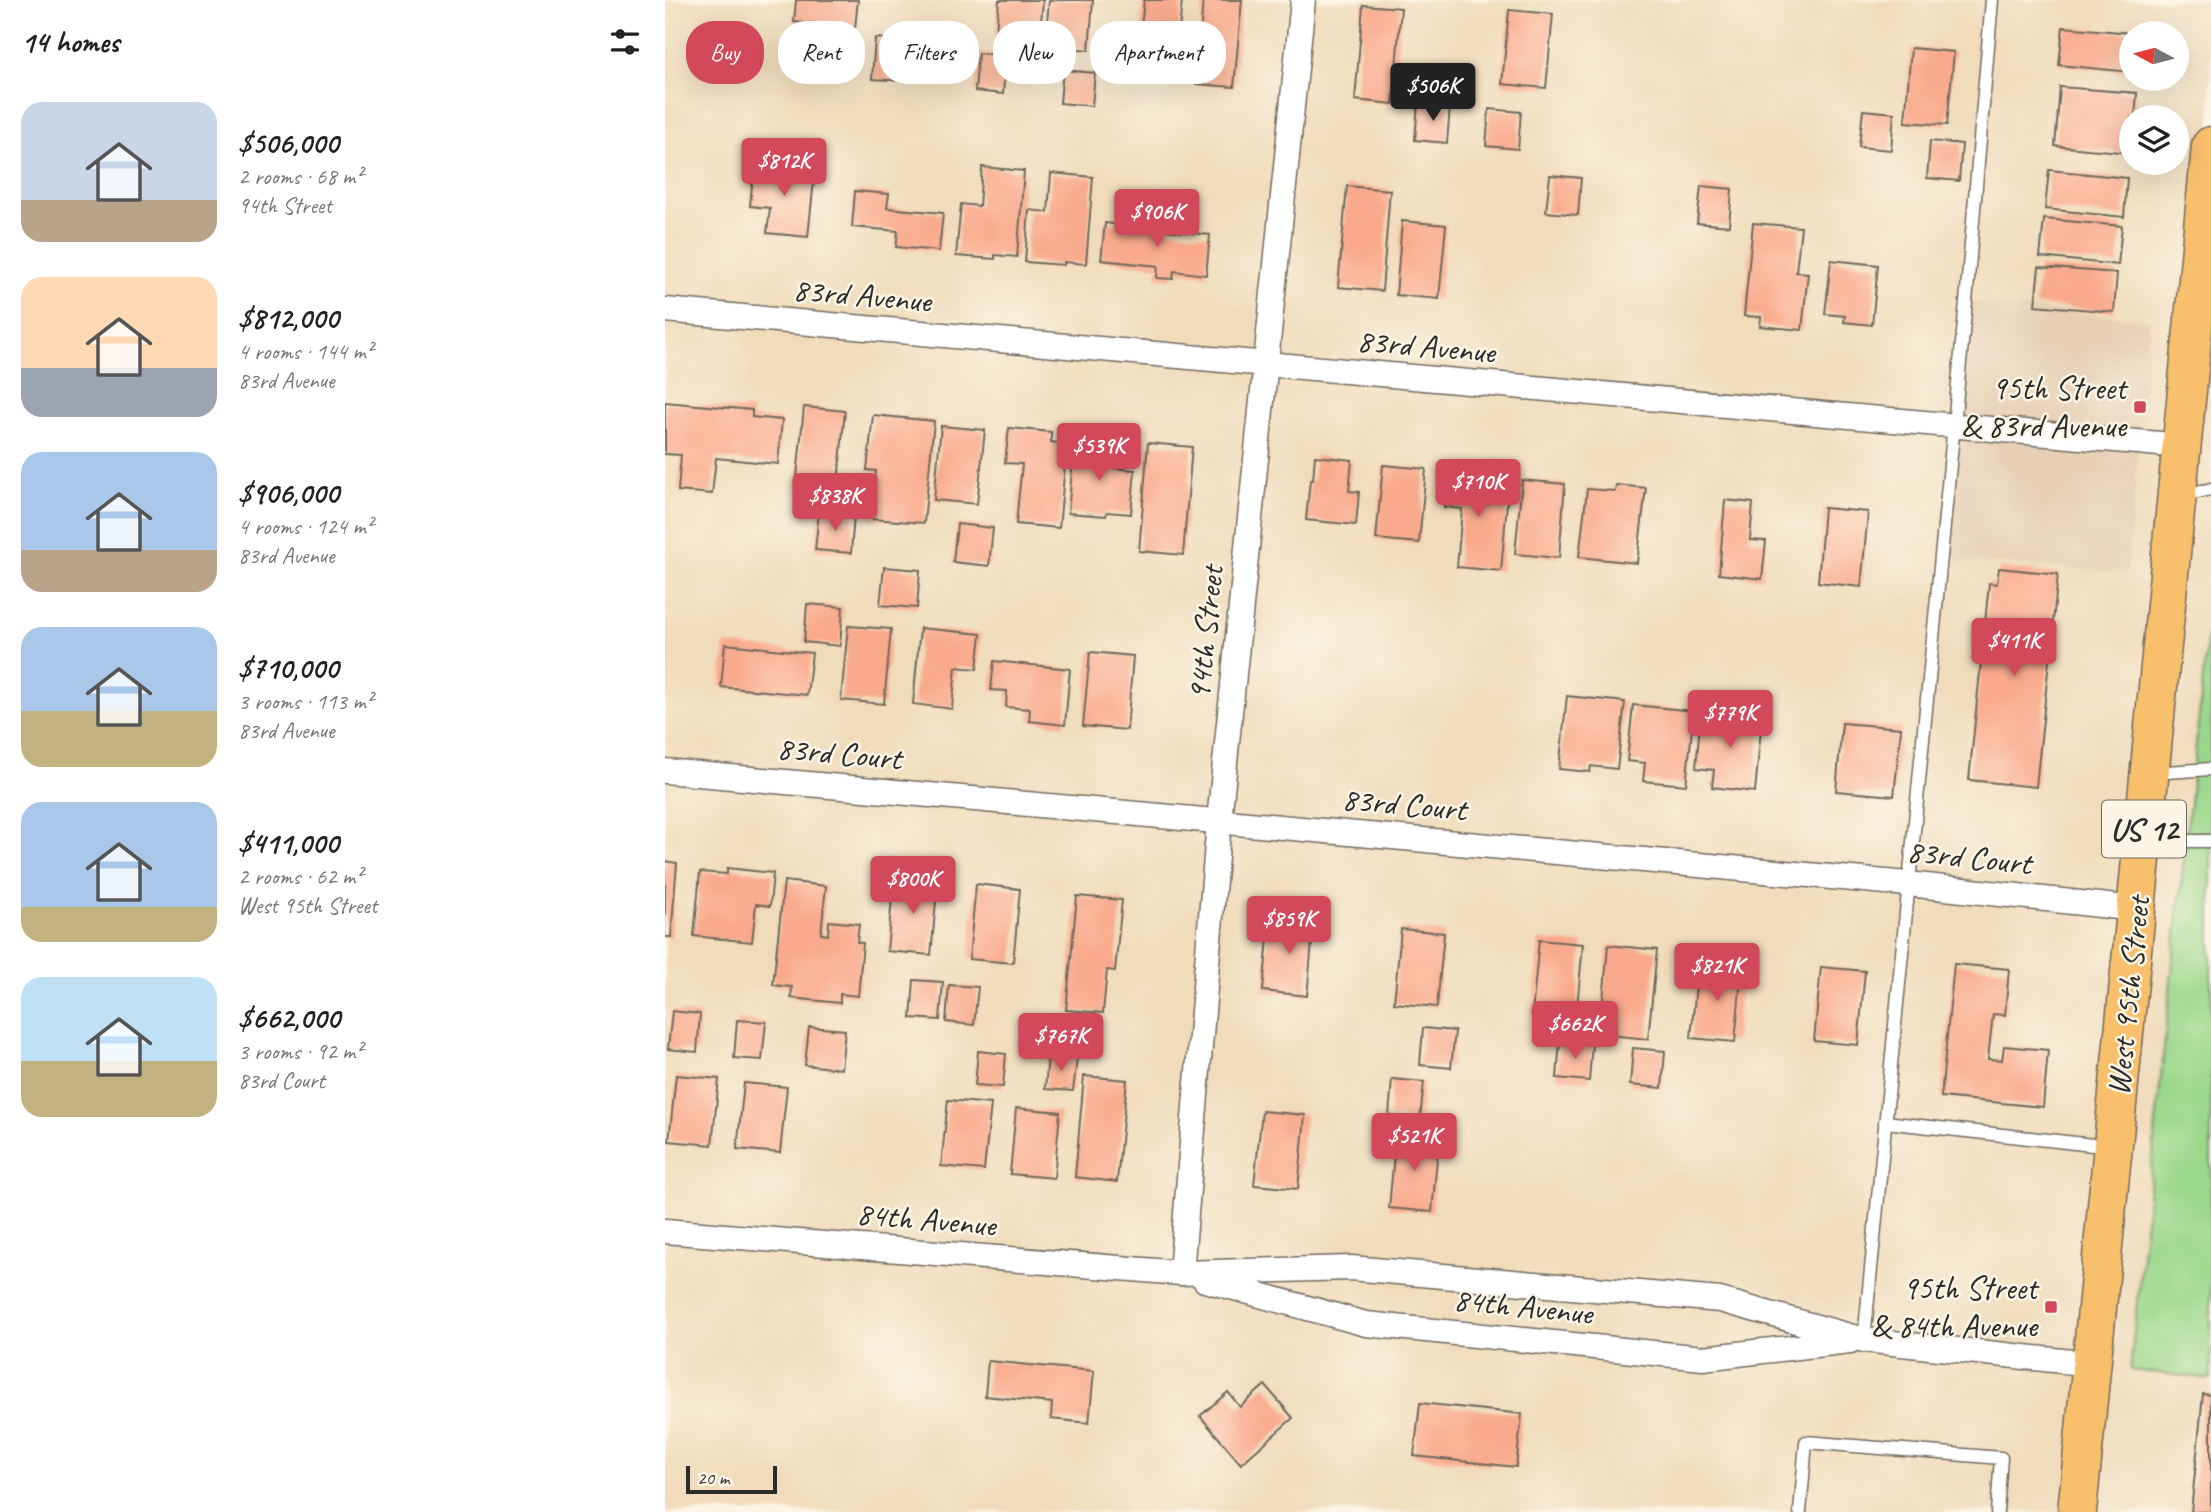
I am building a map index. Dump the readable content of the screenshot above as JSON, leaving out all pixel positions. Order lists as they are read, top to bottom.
{
  "streets": {
    "main road": ["US 12", "West 95th Street"],
    "street": [
      "83rd Avenue",
      "94th Street",
      "83rd Court",
      "84th Avenue"
    ]
  },
  "crossings": [
    ["83rd Avenue", "94th Street"],
    ["83rd Avenue", "West 95th Street"],
    ["94th Street", "83rd Court"],
    ["94th Street", "84th Avenue"],
    ["83rd Court", "West 95th Street"],
    ["West 95th Street", "84th Avenue"]
  ],
  "places": {
    "transit": ["95th Street & 83rd Avenue", "95th Street & 84th Avenue"]
  },
  "scale_bar": "20 m",
  "north": "left",
  "page": {
    "heading": "14 homes",
    "chip": [
      "Buy",
      "Rent",
      "Filters",
      "New",
      "Apartment"
    ],
    "price": [
      "$506K",
      "$812K",
      "$906K",
      "$539K",
      "$710K",
      "$838K",
      "$411K",
      "$779K",
      "$800K",
      "$859K",
      "$821K",
      "$662K",
      "$767K",
      "$521K"
    ],
    "list": [
      {
        "name": "$506,000",
        "note": "2 rooms · 68 m² · 94th Street"
      },
      {
        "name": "$812,000",
        "note": "4 rooms · 144 m² · 83rd Avenue"
      },
      {
        "name": "$906,000",
        "note": "4 rooms · 124 m² · 83rd Avenue"
      },
      {
        "name": "$710,000",
        "note": "3 rooms · 113 m² · 83rd Avenue"
      },
      {
        "name": "$411,000",
        "note": "2 rooms · 62 m² · West 95th Street"
      },
      {
        "name": "$662,000",
        "note": "3 rooms · 92 m² · 83rd Court"
      }
    ],
    "scale": "20 m"
  }
}
